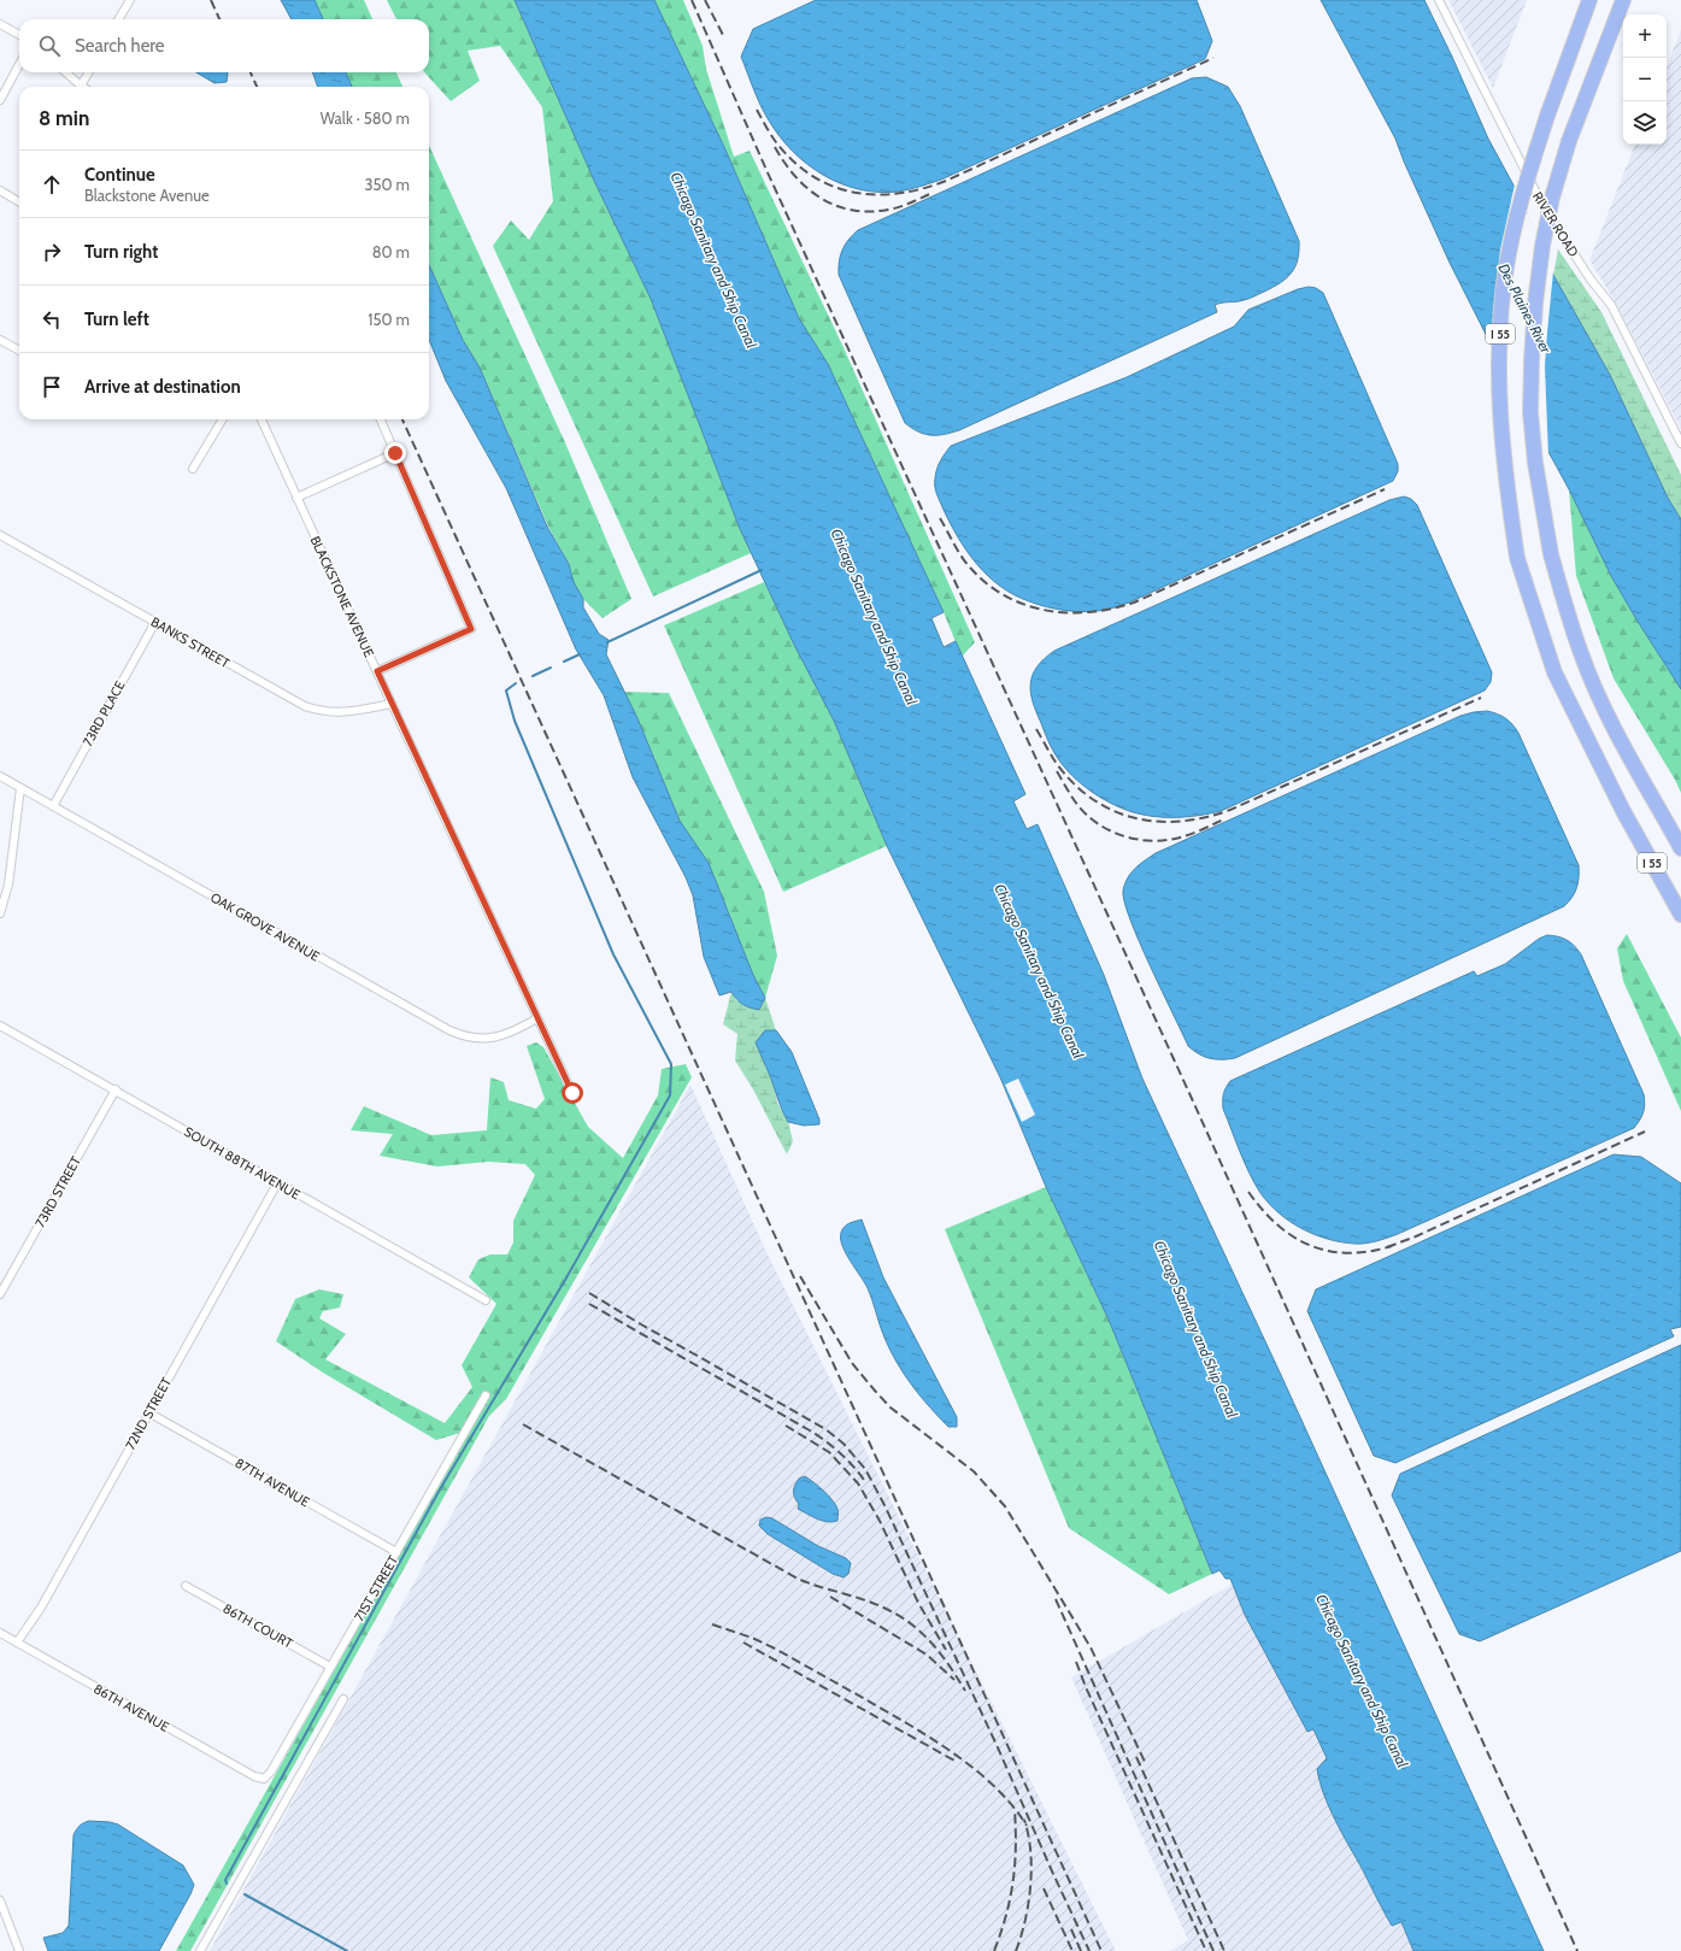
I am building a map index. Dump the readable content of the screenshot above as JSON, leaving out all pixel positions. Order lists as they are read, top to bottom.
{
  "streets": {
    "highway": ["I 55"],
    "street": [
      "RIVER ROAD",
      "BLACKSTONE AVENUE",
      "BANKS STREET",
      "73RD PLACE",
      "OAK GROVE AVENUE",
      "SOUTH 88TH AVENUE",
      "73RD STREET",
      "72ND STREET",
      "87TH AVENUE",
      "71ST STREET",
      "86TH COURT",
      "86TH AVENUE"
    ]
  },
  "crossings": [
    ["BLACKSTONE AVENUE", "BANKS STREET"],
    ["BLACKSTONE AVENUE", "OAK GROVE AVENUE"],
    ["BANKS STREET", "73RD PLACE"],
    ["73RD PLACE", "OAK GROVE AVENUE"],
    ["SOUTH 88TH AVENUE", "73RD STREET"],
    ["SOUTH 88TH AVENUE", "72ND STREET"],
    ["72ND STREET", "87TH AVENUE"],
    ["72ND STREET", "86TH AVENUE"],
    ["87TH AVENUE", "71ST STREET"],
    ["71ST STREET", "86TH COURT"],
    ["71ST STREET", "86TH AVENUE"]
  ],
  "water": ["Chicago Sanitary and Ship Canal", "Des Plaines River"],
  "page": {
    "map_buttons": ["+", "−"],
    "search": "Search here",
    "heading": ["8 min", "Walk · 580 m"],
    "list": [
      ["Continue", "Blackstone Avenue", "350 m"],
      ["Turn right", "80 m"],
      ["Turn left", "150 m"],
      "Arrive at destination"
    ]
  }
}
